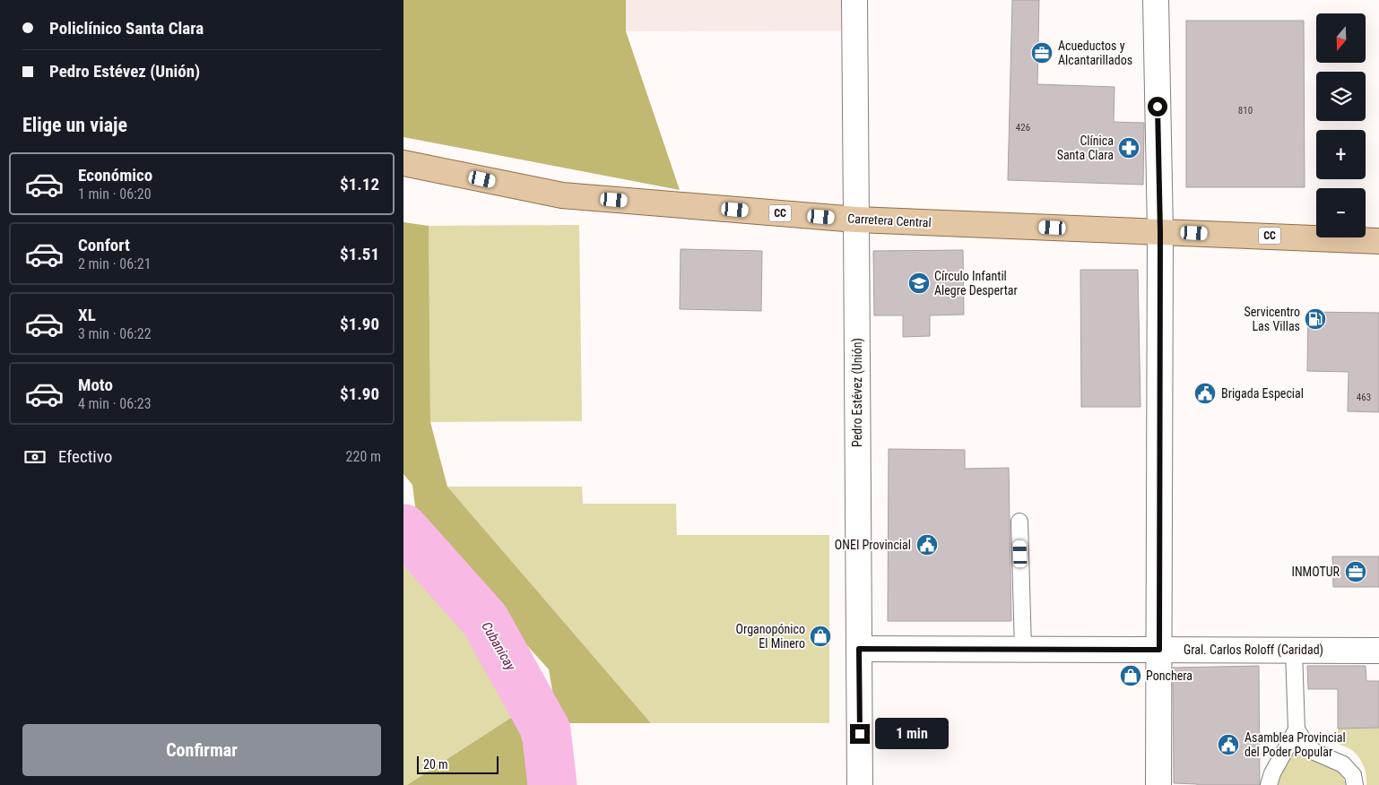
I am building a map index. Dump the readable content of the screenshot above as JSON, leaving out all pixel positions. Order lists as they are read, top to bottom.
{
  "streets": {
    "main road": ["CC", "Carretera Central"],
    "street": ["Pedro Estévez (Unión)", "Gral. Carlos Roloff (Caridad)"]
  },
  "crossings": [
    ["Carretera Central", "Pedro Estévez (Unión)"],
    ["Pedro Estévez (Unión)", "Gral. Carlos Roloff (Caridad)"]
  ],
  "water": ["Cubanicay"],
  "places": {
    "office": ["Acueductos y Alcantarillados", "INMOTUR"],
    "pharmacy": ["Clínica Santa Clara"],
    "school or university": ["Círculo Infantil Alegre Despertar"],
    "fuel station": ["Servicentro Las Villas"],
    "public building": ["Brigada Especial", "ONEI Provincial", "Asamblea Provincial del Poder Popular"],
    "shop": ["Organopónico El Minero", "Ponchera"]
  },
  "house_numbers": ["810", "426", "463"],
  "scale_bar": "20 m",
  "north": "bottom",
  "page": {
    "banner": ["Policlínico Santa Clara", "Pedro Estévez (Unión)"],
    "map_buttons": ["+", "−"],
    "heading": "Elige un viaje",
    "list": [
      {
        "name": "Económico",
        "note": "1 min · 06:20",
        "value": "$1.12"
      },
      {
        "name": "Confort",
        "note": "2 min · 06:21",
        "value": "$1.51"
      },
      {
        "name": "XL",
        "note": "3 min · 06:22",
        "value": "$1.90"
      },
      {
        "name": "Moto",
        "note": "4 min · 06:23",
        "value": "$1.90"
      }
    ],
    "pay": ["Efectivo", "220 m"],
    "buttons": "Confirmar",
    "bubble": "1 min",
    "scale": "20 m"
  }
}
